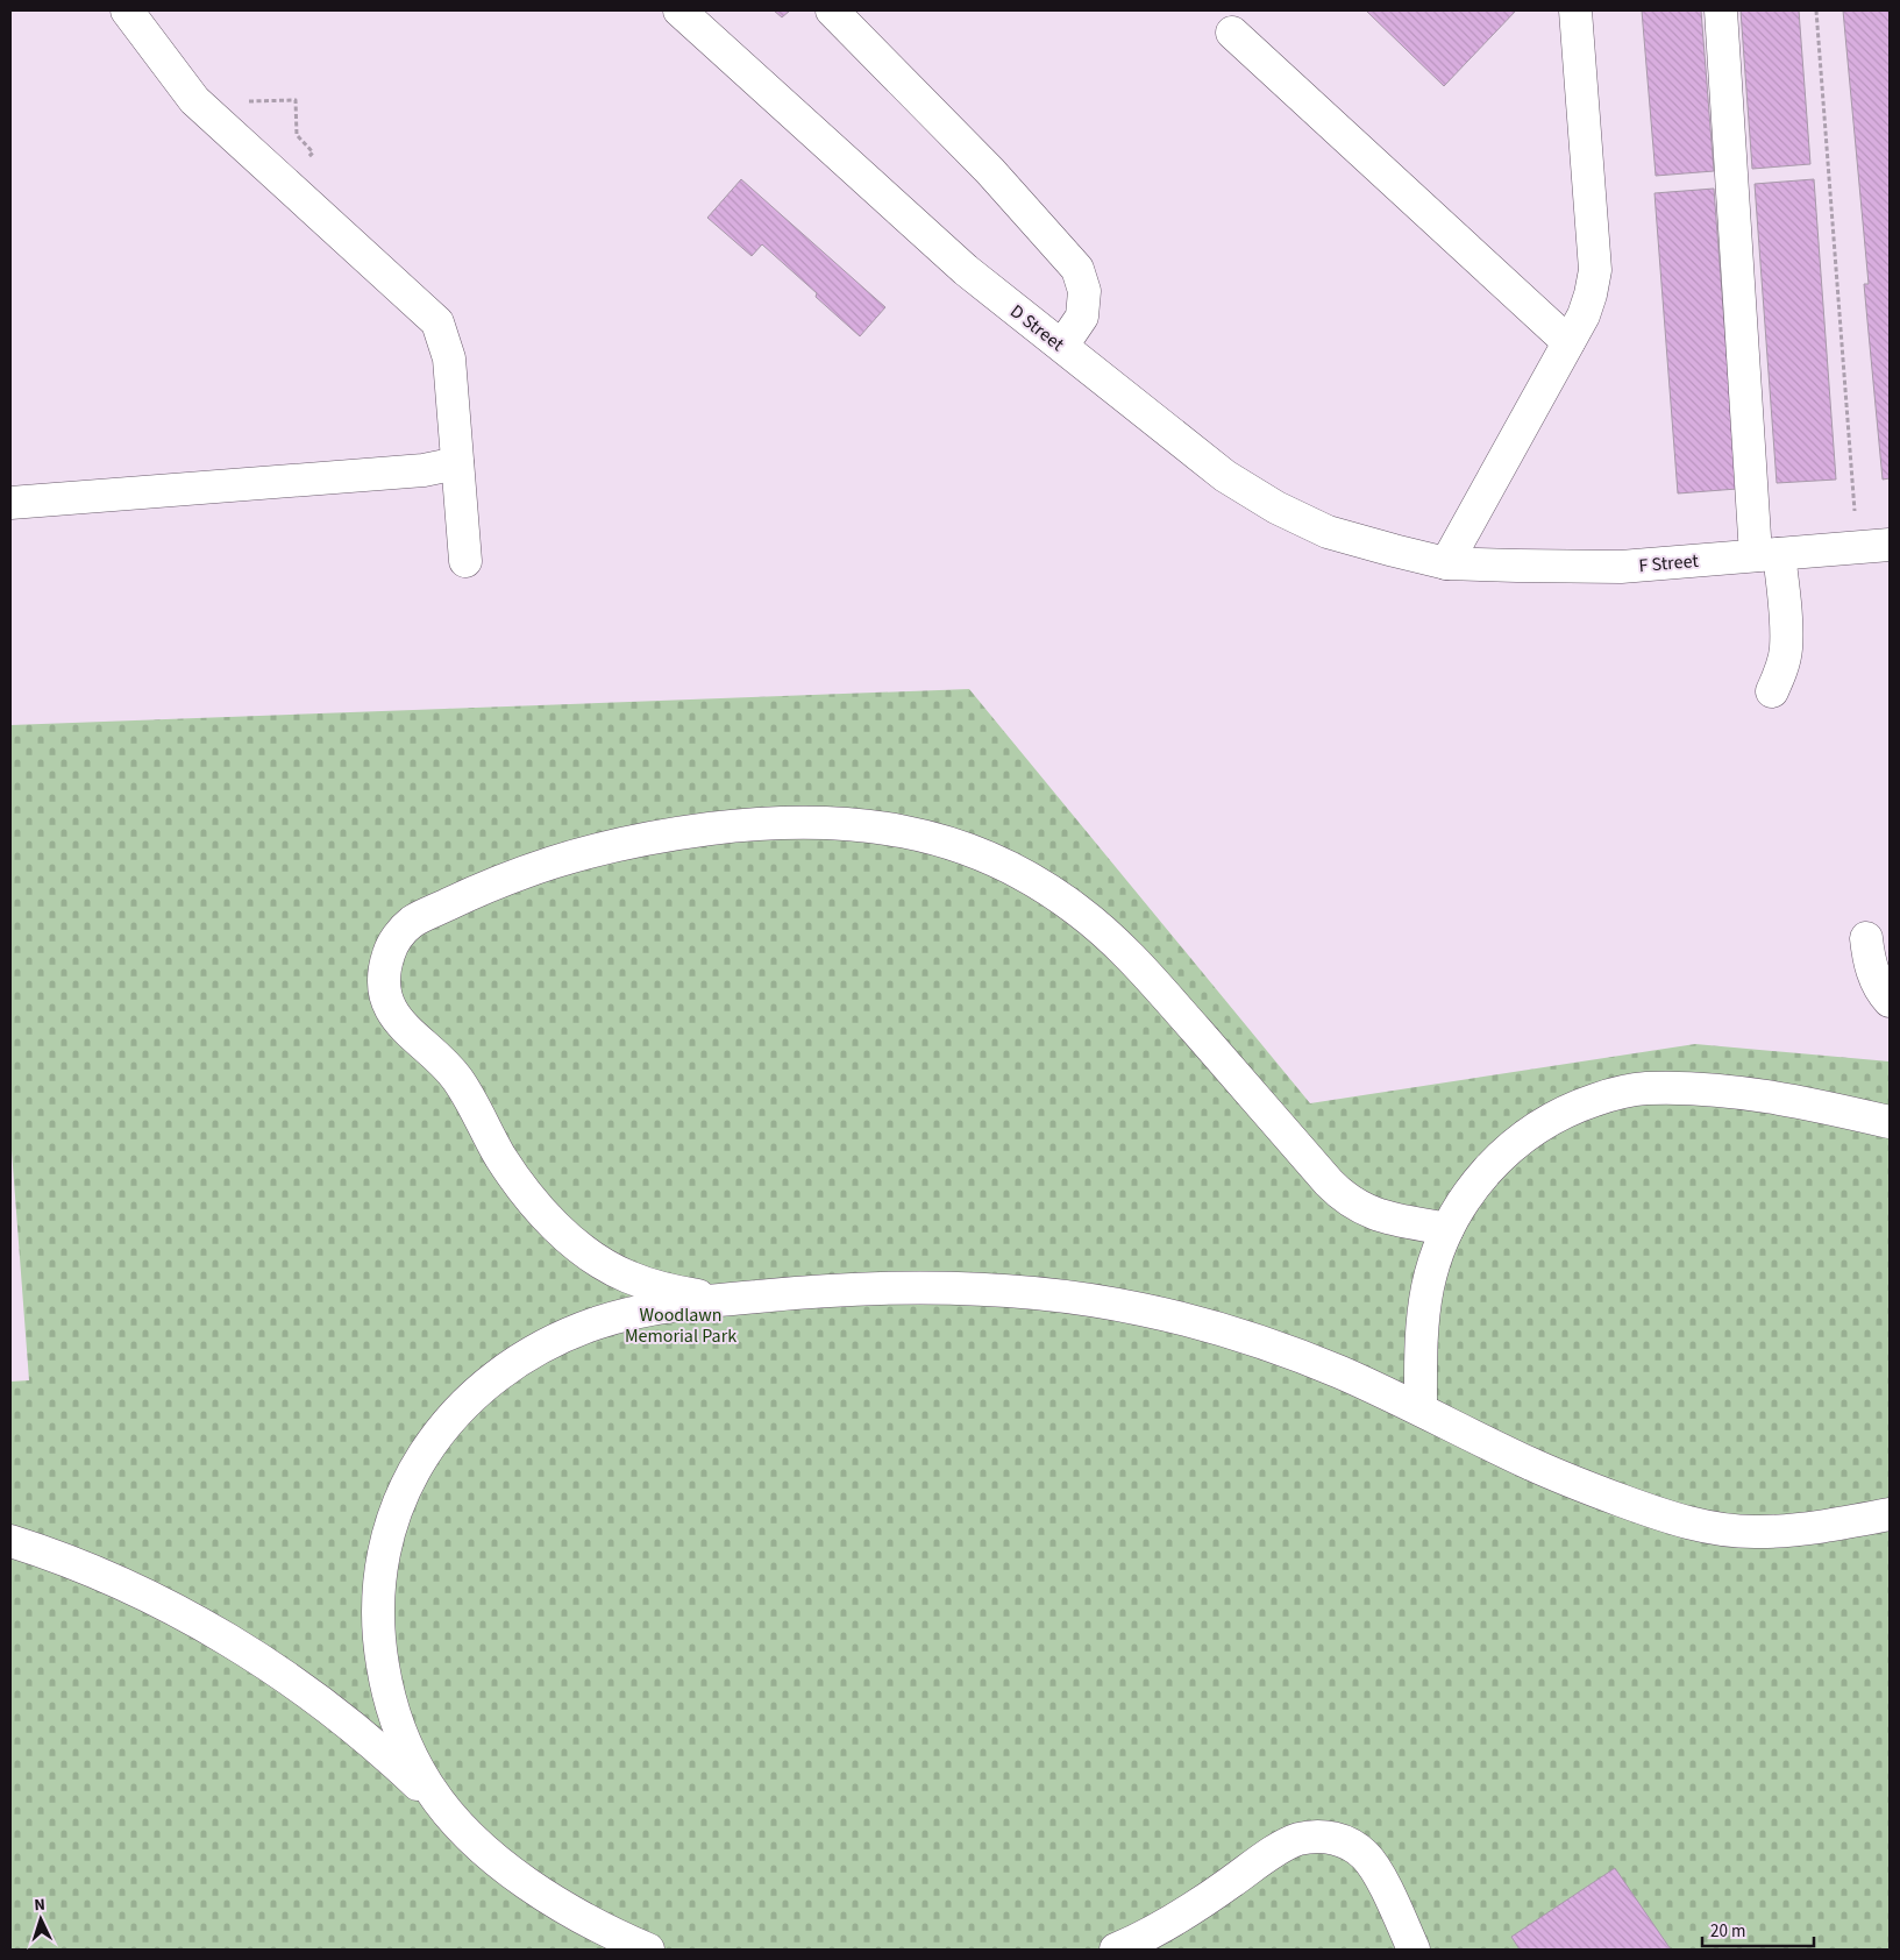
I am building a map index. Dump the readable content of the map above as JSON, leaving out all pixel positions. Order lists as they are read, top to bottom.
{
  "streets": {
    "street": ["D Street", "F Street"]
  },
  "crossings": [
    ["D Street", "F Street"]
  ],
  "parks": ["Woodlawn Memorial Park"],
  "scale_bar": "20 m",
  "north": "top"
}
